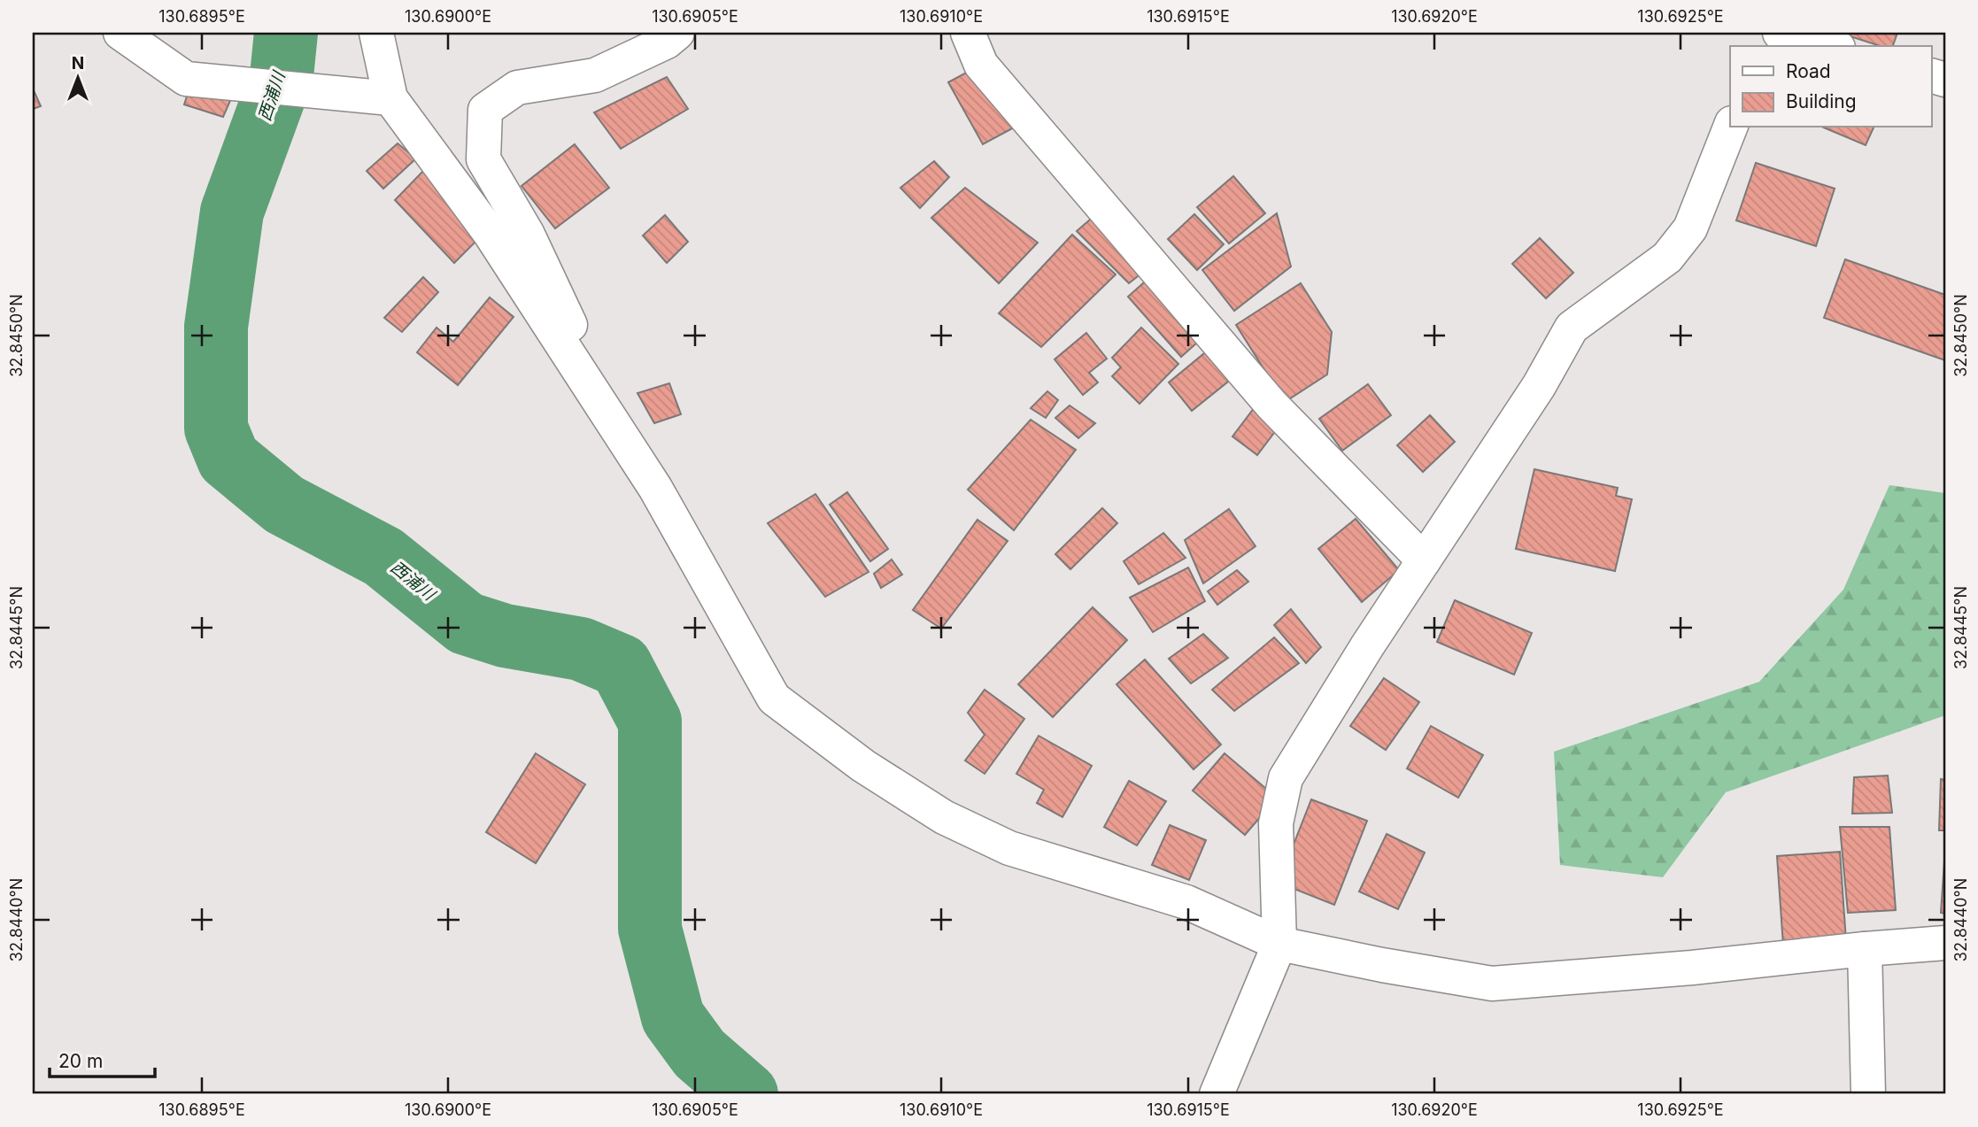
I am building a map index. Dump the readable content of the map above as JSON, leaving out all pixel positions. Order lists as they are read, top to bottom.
{
  "water": ["西浦川"],
  "legend": ["Road", "Building"],
  "scale_bar": "20 m",
  "north": "top",
  "coordinates": [
    "130.6895°E",
    "130.6900°E",
    "130.6905°E",
    "130.6910°E",
    "130.6915°E",
    "130.6920°E",
    "130.6925°E",
    "32.8450°N",
    "32.8445°N",
    "32.8440°N"
  ]
}
